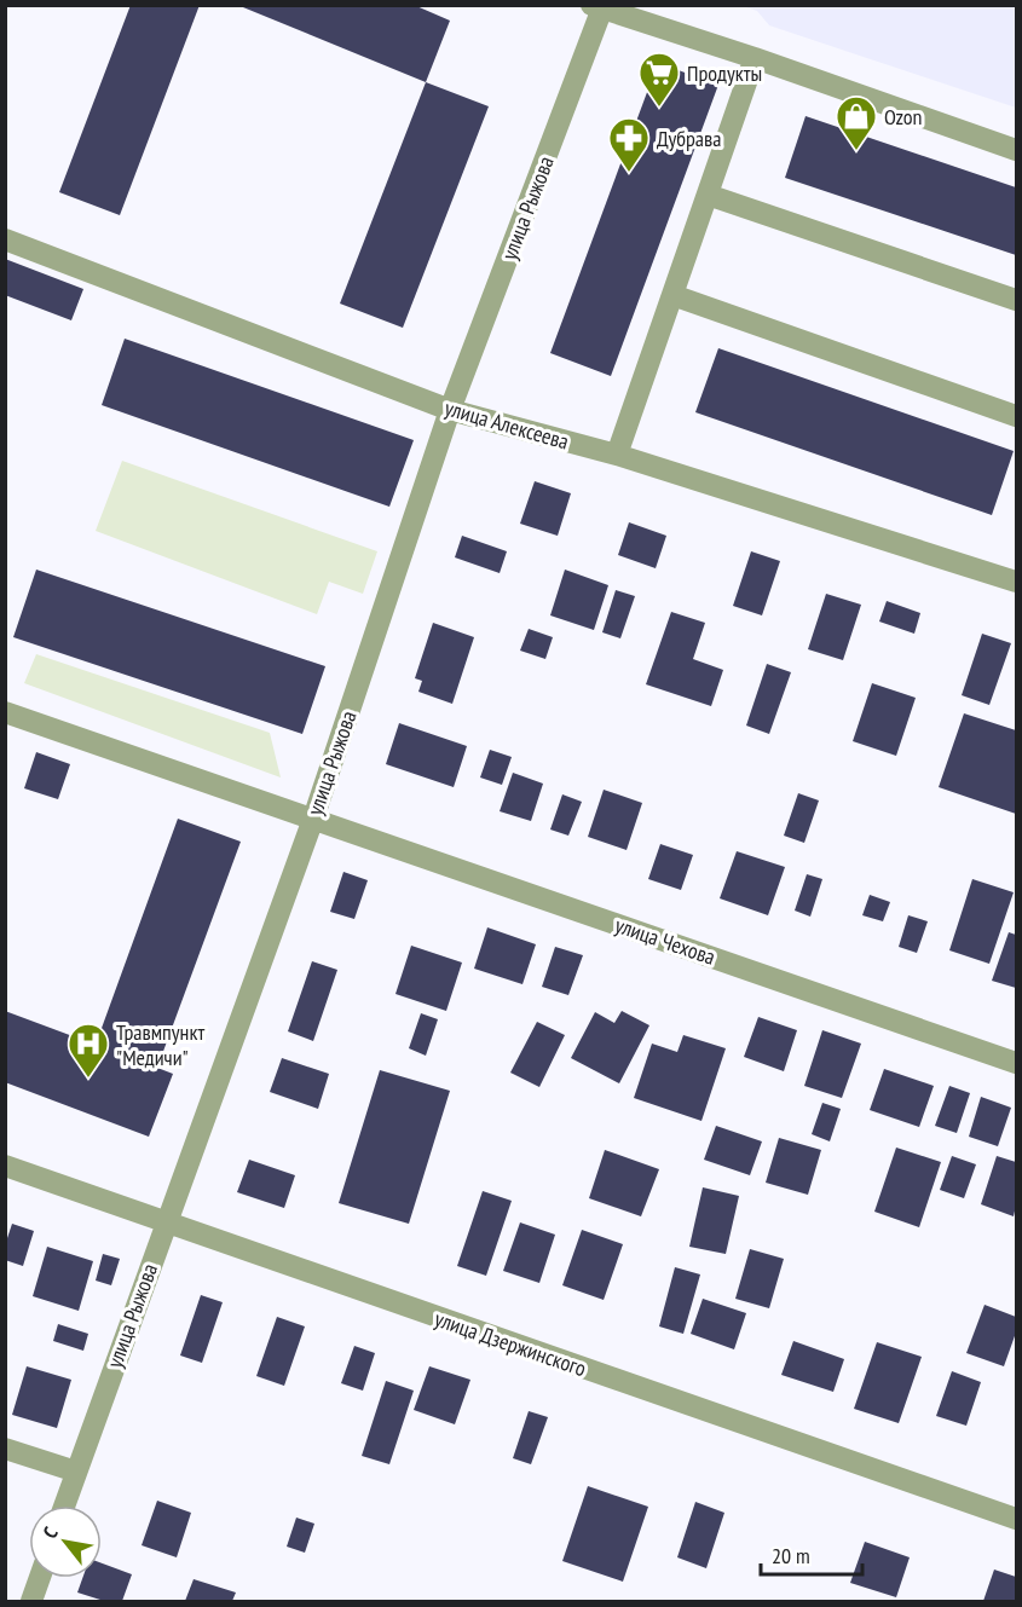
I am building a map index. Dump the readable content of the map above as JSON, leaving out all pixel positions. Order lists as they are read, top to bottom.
{
  "streets": {
    "street": [
      "улица Рыжова",
      "улица Алексеева",
      "улица Чехова",
      "улица Дзержинского"
    ]
  },
  "crossings": [
    ["улица Рыжова", "улица Алексеева"],
    ["улица Рыжова", "улица Чехова"],
    ["улица Рыжова", "улица Дзержинского"]
  ],
  "places": {
    "supermarket": ["Продукты"],
    "shop": ["Ozon"],
    "pharmacy": ["Дубрава"],
    "hospital": ["Травмпункт \"Медичи\""]
  },
  "scale_bar": "20 m",
  "north": "top left"
}
